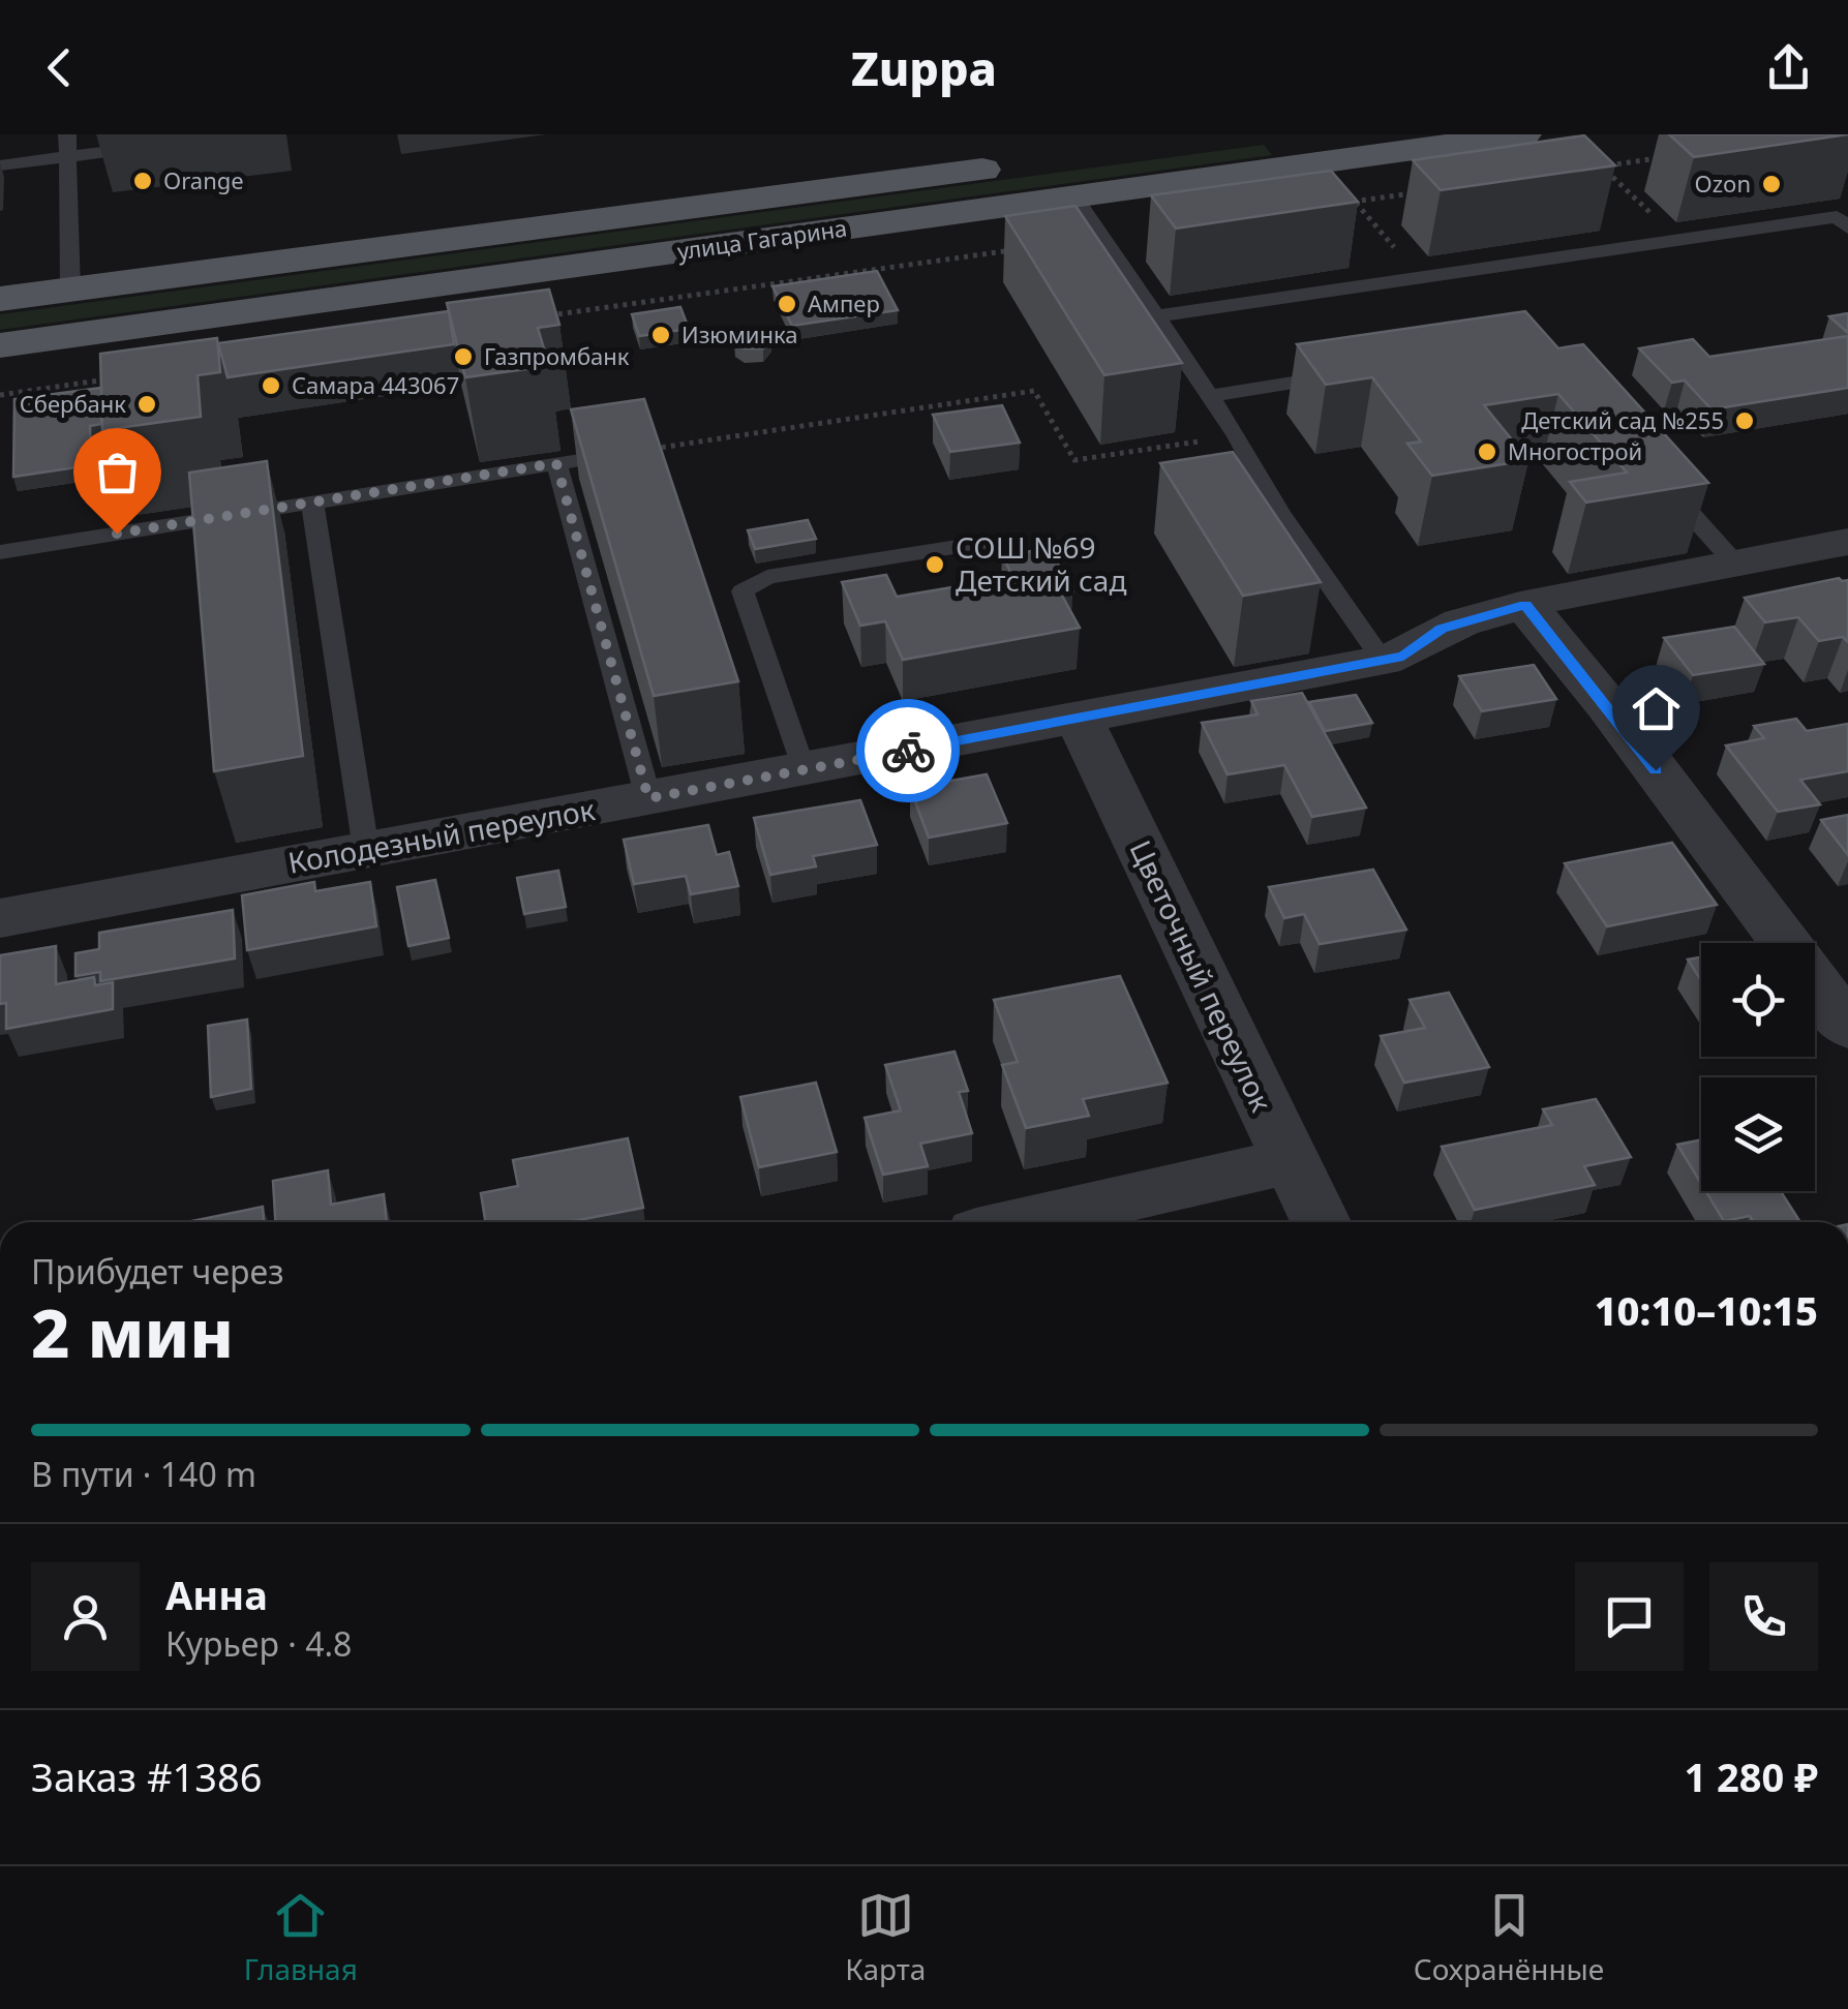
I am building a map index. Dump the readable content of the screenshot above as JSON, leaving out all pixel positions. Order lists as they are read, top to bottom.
{
  "streets": {
    "main road": ["улица Гагарина"],
    "street": ["Колодезный переулок", "Цветочный переулок"]
  },
  "crossings": [
    ["Колодезный переулок", "Цветочный переулок"]
  ],
  "places": [
    "Orange",
    "Ozon",
    "Ампер",
    "Изюминка",
    "Газпромбанк",
    "Самара 443067",
    "Сбербанк",
    "Детский сад №255",
    "Многострой",
    "СОШ №69 Детский сад"
  ],
  "page": {
    "header": "Zuppa",
    "heading": ["2 мин", "Прибудет через", "10:10–10:15"],
    "panel": [
      "Анна",
      "Курьер · 4.8",
      "Заказ #1386",
      "1 280 ₽"
    ],
    "bar": "В пути · 140 m",
    "tabs": ["Главная", "Карта", "Сохранённые"]
  }
}
